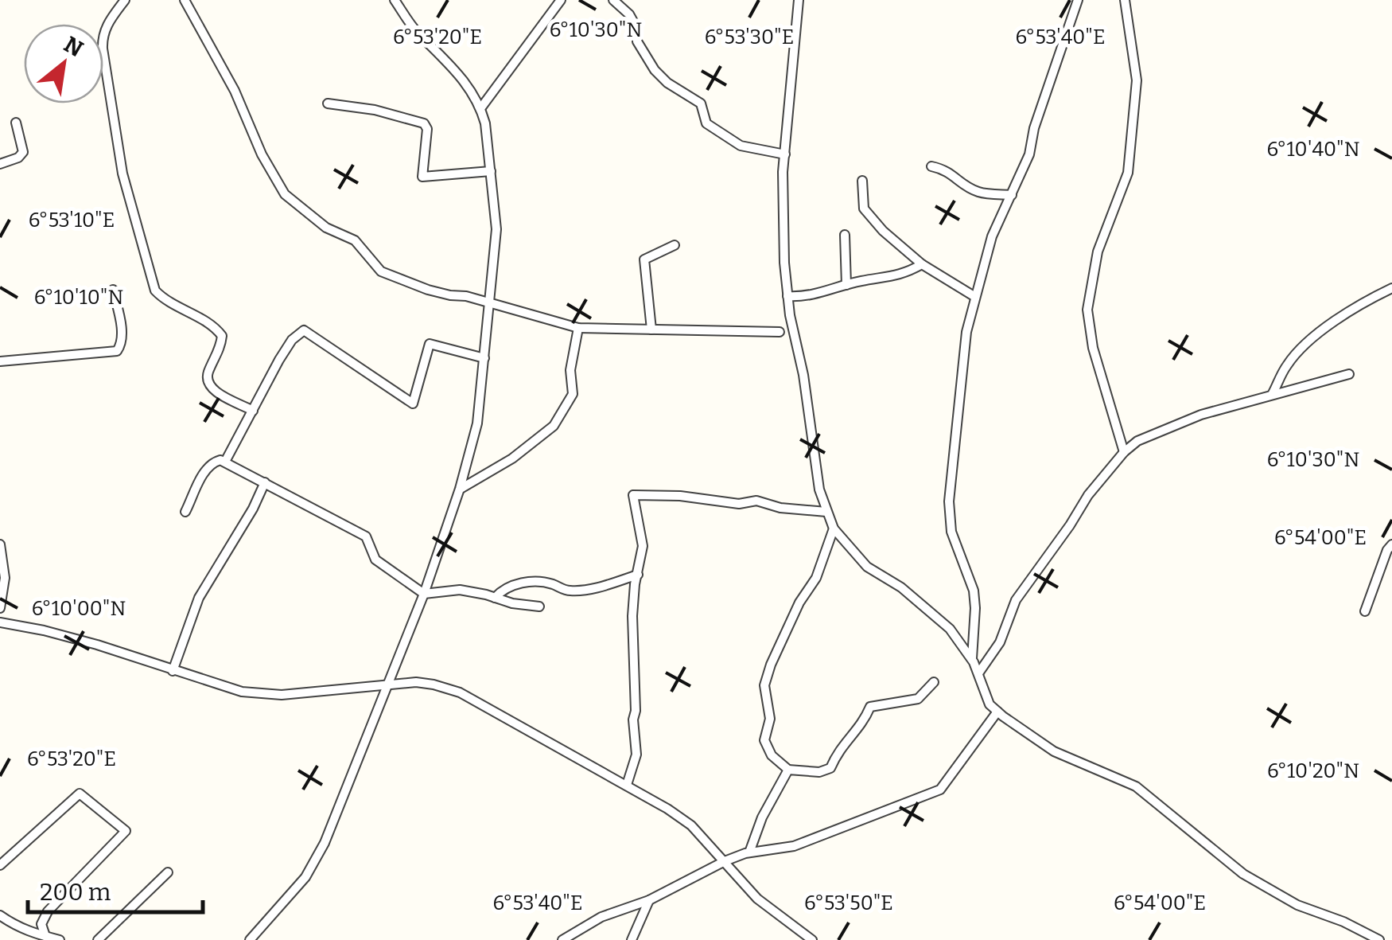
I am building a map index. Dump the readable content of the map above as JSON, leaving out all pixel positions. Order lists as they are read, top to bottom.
{
  "scale_bar": "200 m",
  "north": "top right",
  "coordinates": [
    "6°10'30\"N",
    "6°53'30\"E",
    "6°53'40\"E",
    "6°53'20\"E",
    "6°10'40\"N",
    "6°53'10\"E",
    "6°10'10\"N",
    "6°54'00\"E",
    "6°10'00\"N",
    "6°10'20\"N",
    "6°53'50\"E"
  ]
}
